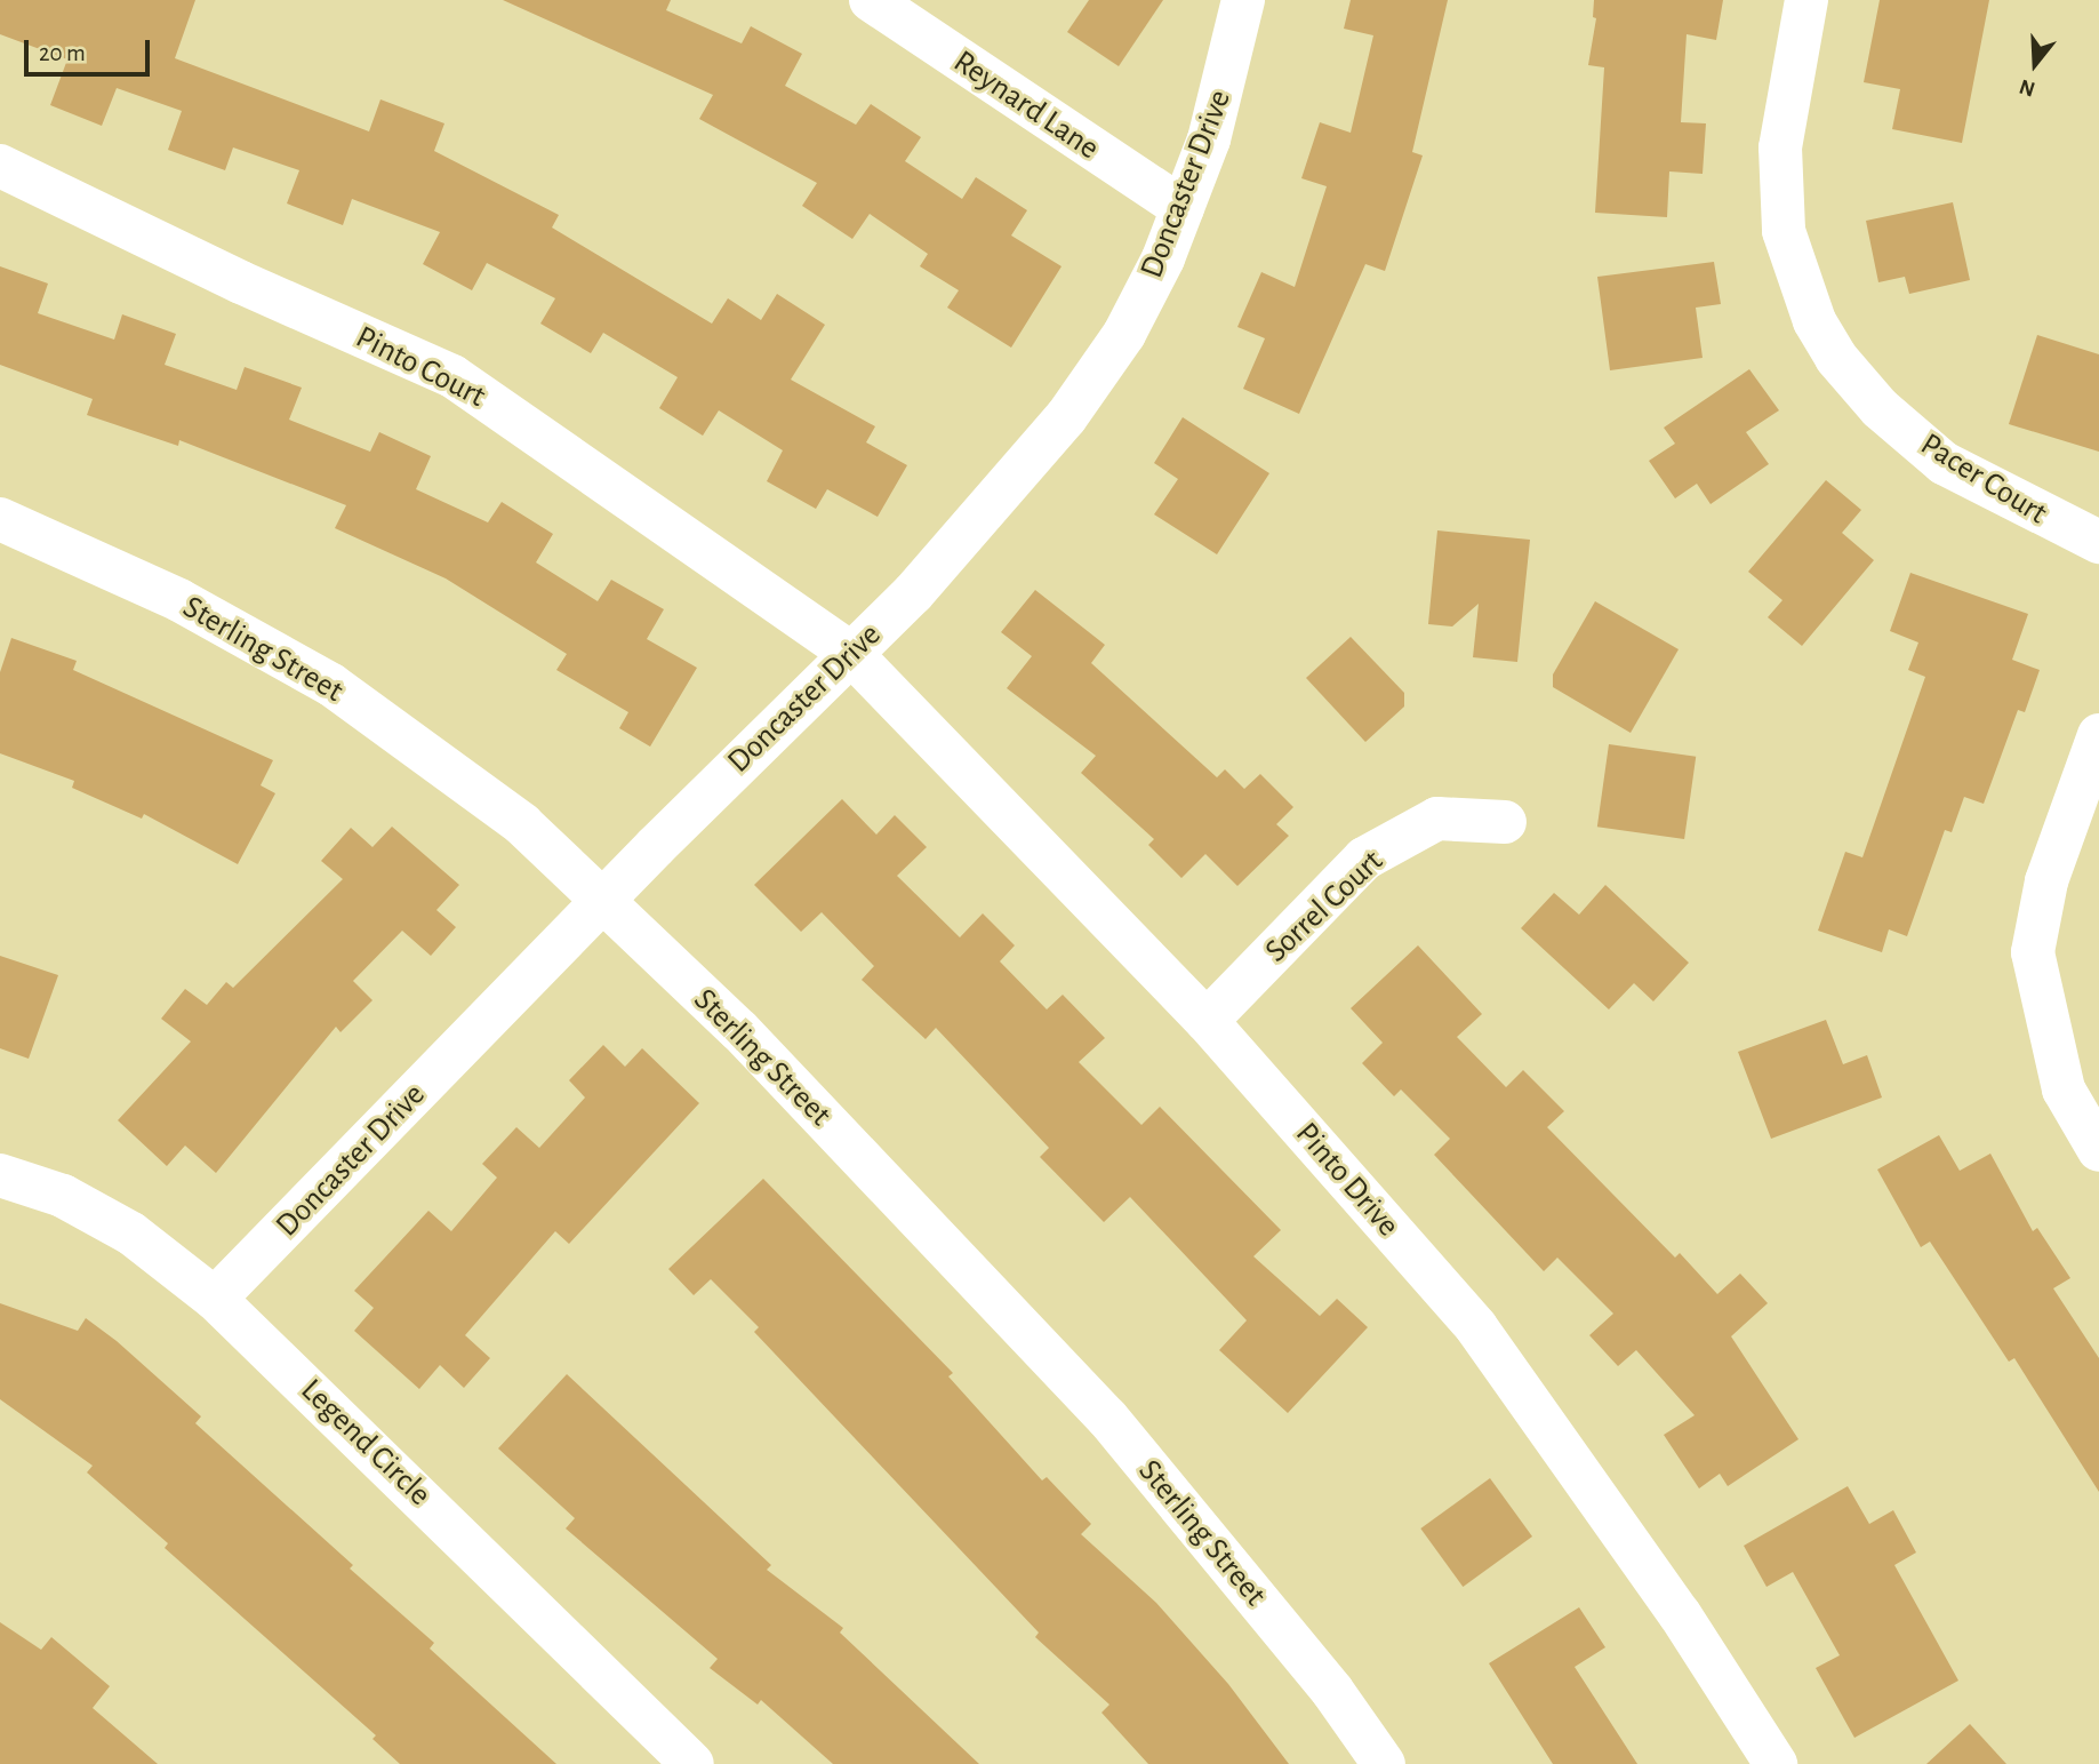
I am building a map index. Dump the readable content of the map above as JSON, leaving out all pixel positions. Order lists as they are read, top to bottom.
{
  "streets": {
    "street": [
      "Reynard Lane",
      "Doncaster Drive",
      "Pinto Court",
      "Pacer Court",
      "Sterling Street",
      "Sorrel Court",
      "Pinto Drive",
      "Legend Circle"
    ]
  },
  "crossings": [
    ["Reynard Lane", "Doncaster Drive"],
    ["Doncaster Drive", "Pinto Court"],
    ["Doncaster Drive", "Sterling Street"],
    ["Doncaster Drive", "Pinto Drive"],
    ["Doncaster Drive", "Legend Circle"],
    ["Pinto Court", "Pinto Drive"],
    ["Sorrel Court", "Pinto Drive"]
  ],
  "scale_bar": "20 m",
  "north": "bottom"
}
